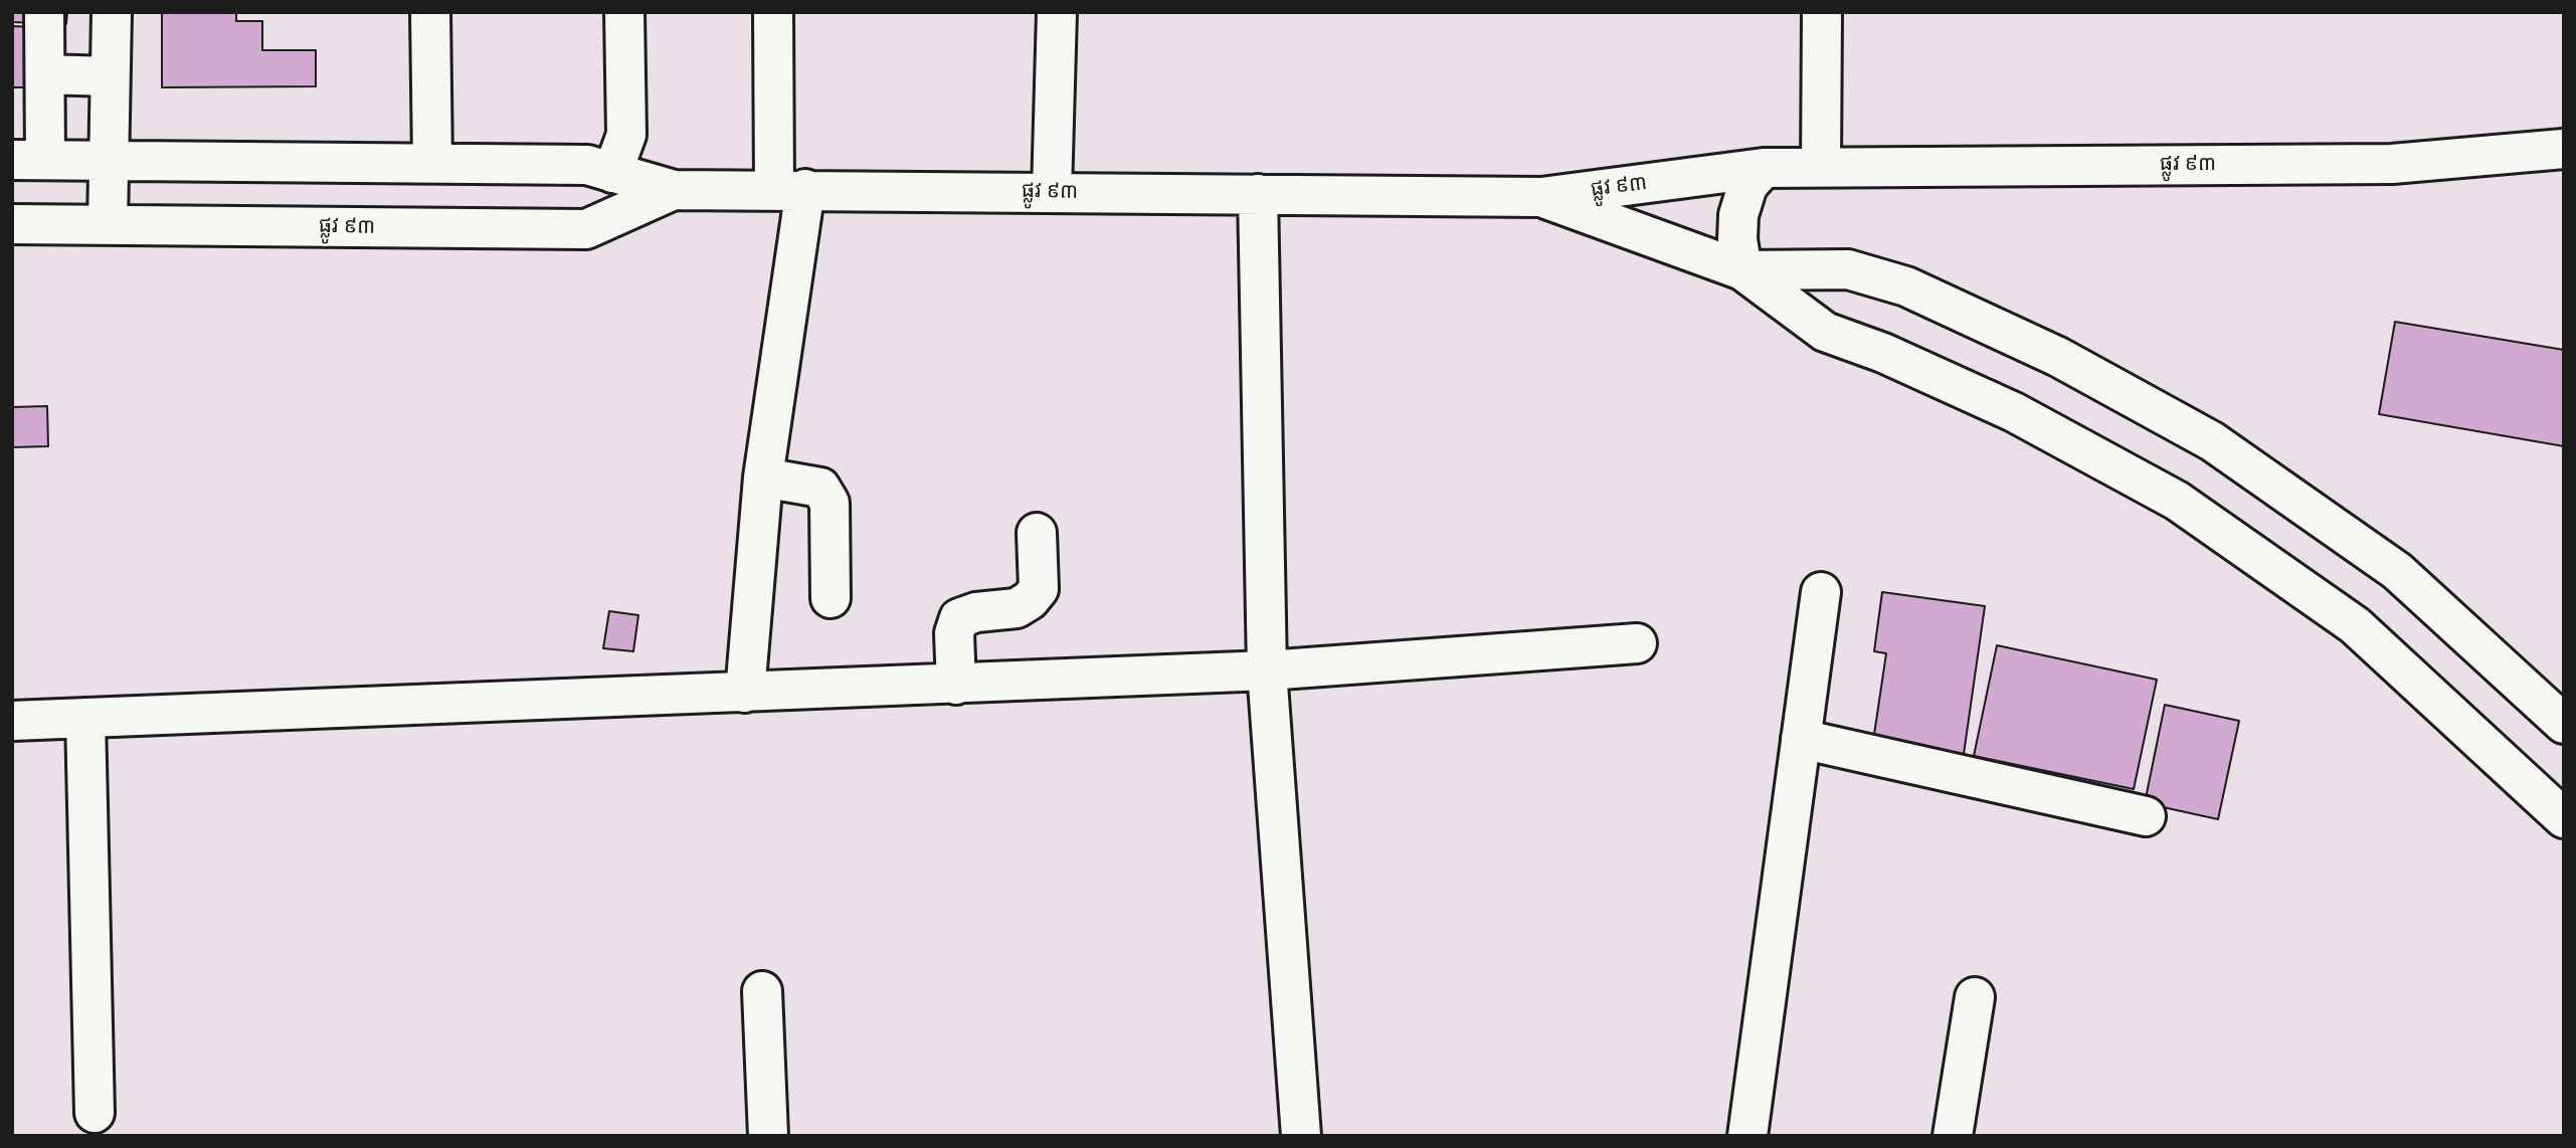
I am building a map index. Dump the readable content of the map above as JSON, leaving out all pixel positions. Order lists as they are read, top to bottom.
{
  "streets": {
    "street": ["ផ្លូវ ៩៣"]
  }
}
